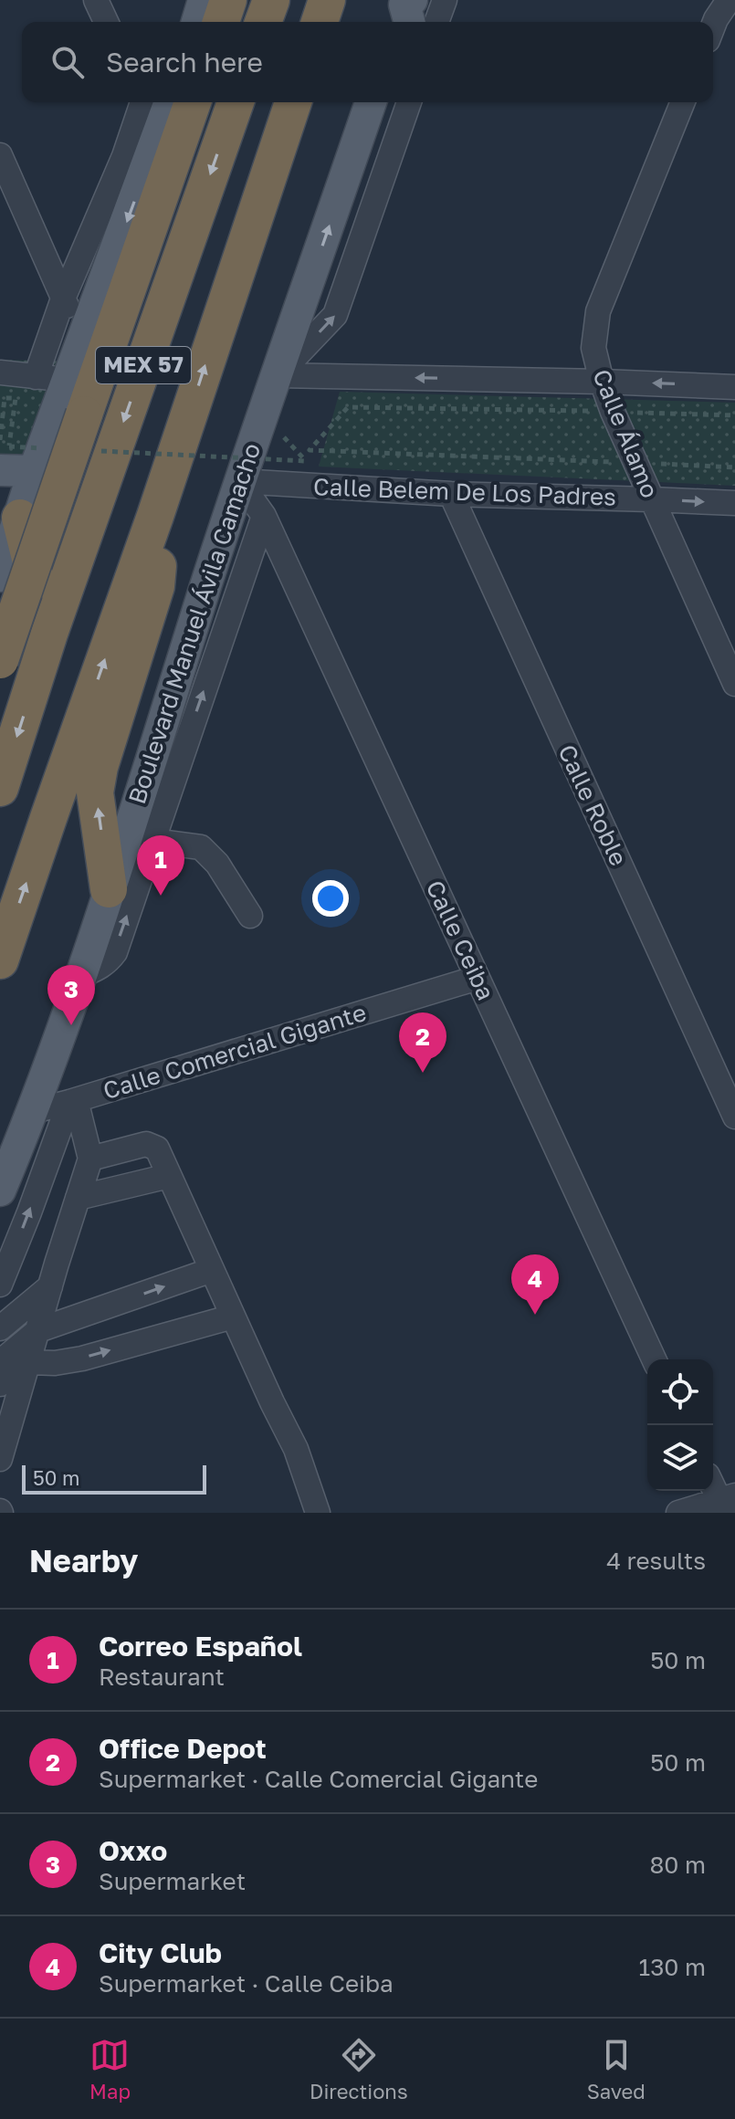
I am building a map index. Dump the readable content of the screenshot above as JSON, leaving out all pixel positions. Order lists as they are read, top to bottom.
{
  "streets": {
    "highway": ["MEX 57"],
    "main road": ["Boulevard Manuel Ávila Camacho"],
    "street": [
      "Calle Álamo",
      "Calle Belem De Los Padres",
      "Calle Roble",
      "Calle Ceiba",
      "Calle Comercial Gigante"
    ]
  },
  "crossings": [
    ["Calle Álamo", "Calle Belem De Los Padres"],
    ["Calle Belem De Los Padres", "Boulevard Manuel Ávila Camacho"],
    ["Calle Belem De Los Padres", "Calle Roble"],
    ["Calle Belem De Los Padres", "Calle Ceiba"],
    ["Boulevard Manuel Ávila Camacho", "Calle Ceiba"],
    ["Boulevard Manuel Ávila Camacho", "Calle Comercial Gigante"],
    ["Calle Ceiba", "Calle Comercial Gigante"]
  ],
  "scale_bar": "50 m",
  "page": {
    "search": "Search here",
    "pins": [
      "1",
      "3",
      "2",
      "4"
    ],
    "scale": "50 m",
    "heading": ["Nearby", "4 results"],
    "list": [
      {
        "mark": "1",
        "name": "Correo Español",
        "note": "Restaurant",
        "value": "50 m"
      },
      {
        "mark": "2",
        "name": "Office Depot",
        "note": "Supermarket · Calle Comercial Gigante",
        "value": "50 m"
      },
      {
        "mark": "3",
        "name": "Oxxo",
        "note": "Supermarket",
        "value": "80 m"
      },
      {
        "mark": "4",
        "name": "City Club",
        "note": "Supermarket · Calle Ceiba",
        "value": "130 m"
      }
    ],
    "nav": ["Map", "Directions", "Saved"]
  }
}
